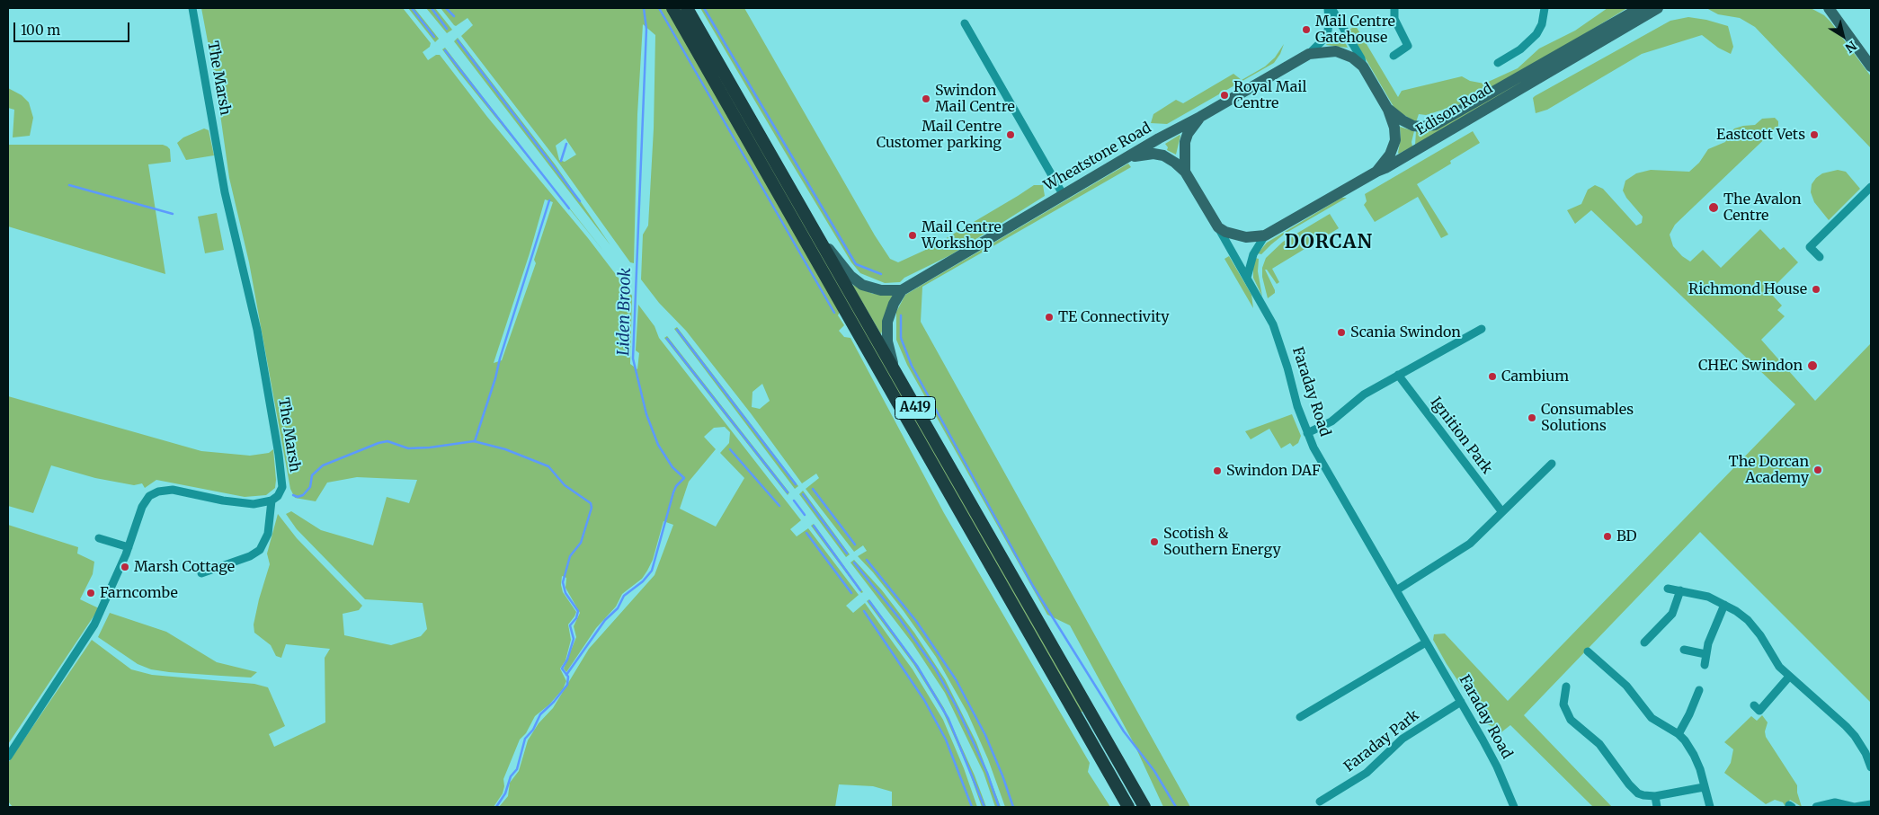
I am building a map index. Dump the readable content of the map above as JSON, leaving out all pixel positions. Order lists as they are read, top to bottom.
{
  "streets": {
    "highway": ["A419"],
    "main road": ["Edison Road", "Wheatstone Road", "Faraday Road"],
    "street": ["The Marsh", "Ignition Park", "Faraday Park"]
  },
  "crossings": [
    ["Edison Road", "Faraday Road"],
    ["Wheatstone Road", "Faraday Road"],
    ["Faraday Road", "Faraday Park"]
  ],
  "districts": ["DORCAN"],
  "water": ["Liden Brook"],
  "places": [
    "Mail Centre Gatehouse",
    "Royal Mail Centre",
    "Swindon Mail Centre",
    "Mail Centre Customer parking",
    "Eastcott Vets",
    "The Avalon Centre",
    "Mail Centre Workshop",
    "Richmond House",
    "TE Connectivity",
    "Scania Swindon",
    "CHEC Swindon",
    "Cambium",
    "Consumables Solutions",
    "The Dorcan Academy",
    "Swindon DAF",
    "BD",
    "Scotish & Southern Energy",
    "Marsh Cottage",
    "Farncombe"
  ],
  "scale_bar": "100 m",
  "north": "bottom right"
}
